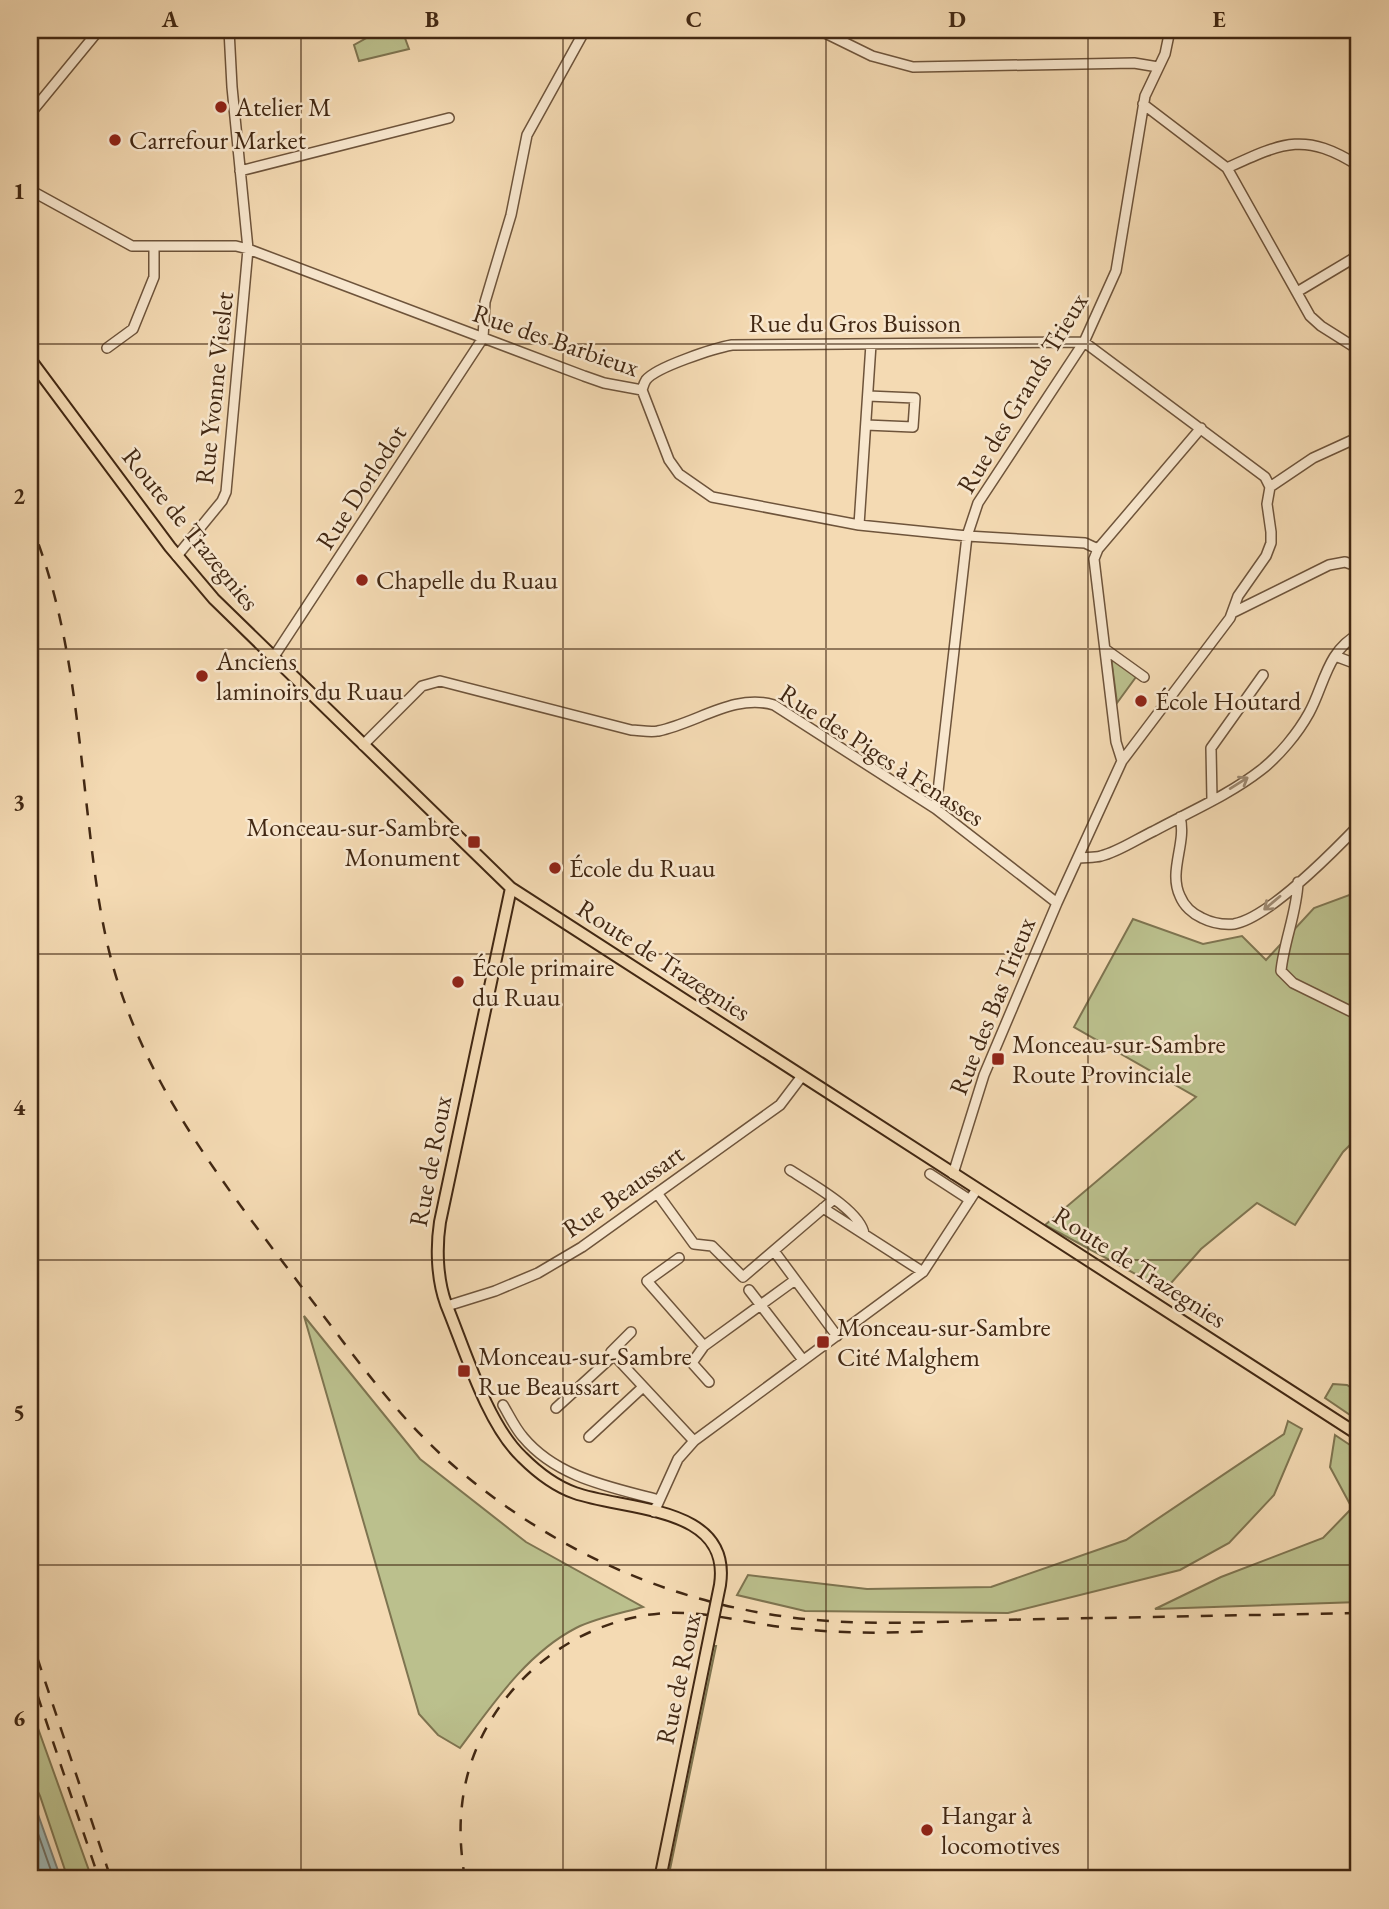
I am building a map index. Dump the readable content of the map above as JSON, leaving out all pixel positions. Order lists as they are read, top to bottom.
{
  "streets": {
    "main road": ["Route de Trazegnies", "Rue de Roux"],
    "street": [
      "Rue du Gros Buisson",
      "Rue des Barbieux",
      "Rue Yvonne Vieslet",
      "Rue des Grands Trieux",
      "Rue Dorlodot",
      "Rue des Piges à Fenasses",
      "Rue des Bas Trieux",
      "Rue Beaussart"
    ]
  },
  "crossings": [
    ["Rue du Gros Buisson", "Rue des Barbieux"],
    ["Rue du Gros Buisson", "Rue des Grands Trieux"],
    ["Rue des Barbieux", "Rue Yvonne Vieslet"],
    ["Rue des Barbieux", "Rue des Grands Trieux"],
    ["Rue des Barbieux", "Rue Dorlodot"],
    ["Rue Yvonne Vieslet", "Route de Trazegnies"],
    ["Rue des Grands Trieux", "Rue des Piges à Fenasses"],
    ["Rue Dorlodot", "Route de Trazegnies"],
    ["Route de Trazegnies", "Rue des Piges à Fenasses"],
    ["Route de Trazegnies", "Rue des Bas Trieux"],
    ["Route de Trazegnies", "Rue de Roux"],
    ["Route de Trazegnies", "Rue Beaussart"],
    ["Rue des Piges à Fenasses", "Rue des Bas Trieux"],
    ["Rue de Roux", "Rue Beaussart"]
  ],
  "places": {
    "other": [
      "Atelier M",
      "Carrefour Market",
      "Chapelle du Ruau",
      "Anciens laminoirs du Ruau",
      "École Houtard",
      "École du Ruau",
      "École primaire du Ruau",
      "Hangar à locomotives"
    ],
    "transit": [
      "Monceau-sur-Sambre Monument",
      "Monceau-sur-Sambre Route Provinciale",
      "Monceau-sur-Sambre Cité Malghem",
      "Monceau-sur-Sambre Rue Beaussart"
    ]
  },
  "grid": {
    "columns": [
      "A",
      "B",
      "C",
      "D",
      "E"
    ],
    "rows": [
      "1",
      "2",
      "3",
      "4",
      "5",
      "6"
    ]
  }
}
